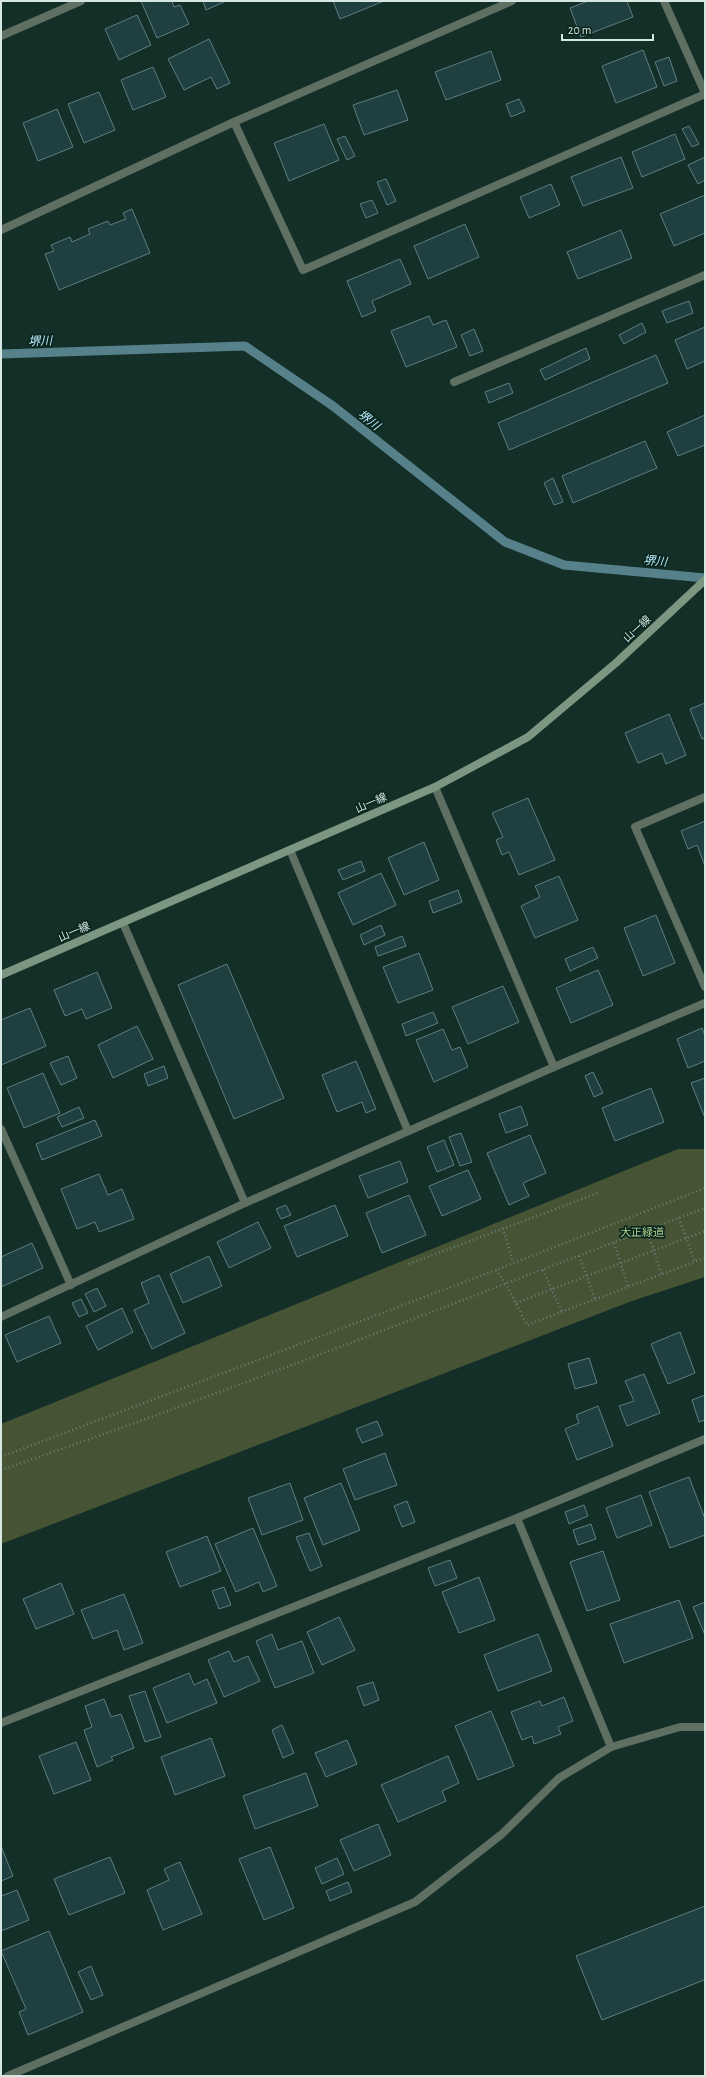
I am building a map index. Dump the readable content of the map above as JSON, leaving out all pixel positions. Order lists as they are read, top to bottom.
{
  "streets": {
    "street": ["山一線"]
  },
  "water": ["堺川"],
  "parks": ["大正緑道"],
  "scale_bar": "20 m"
}
